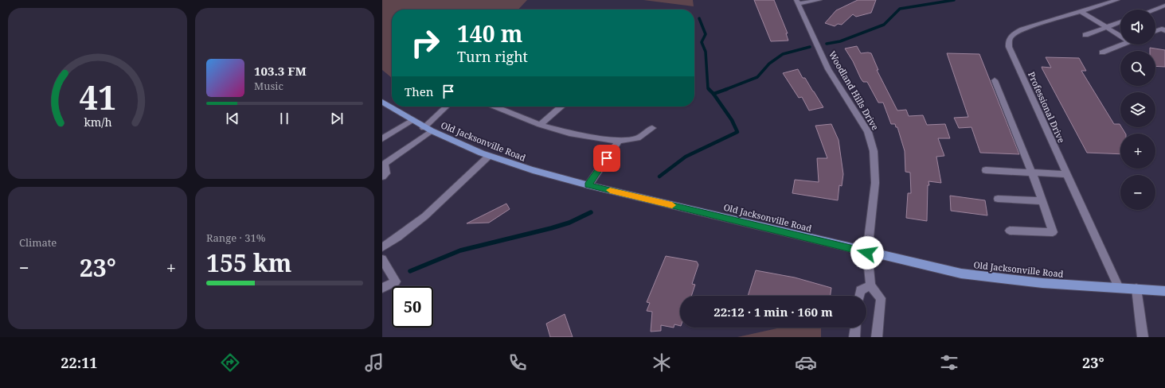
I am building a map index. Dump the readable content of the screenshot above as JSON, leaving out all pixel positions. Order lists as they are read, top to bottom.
{
  "streets": {
    "main road": ["Old Jacksonville Road"],
    "street": ["Woodland Hills Drive", "Professional Drive"]
  },
  "crossings": [
    ["Woodland Hills Drive", "Old Jacksonville Road"],
    ["Professional Drive", "Old Jacksonville Road"]
  ],
  "page": {
    "map_buttons": ["+", "−"],
    "turn": ["140 m", "Turn right"],
    "song": ["103.3 FM", "Music"],
    "then": "Then",
    "tile": [
      "Climate",
      ["Range · 31%", "155 km"]
    ],
    "heat": ["−", "23°", "+"],
    "limit": "50",
    "trip": "22:12 · 1 min · 160 m",
    "tabs": ["22:11", "23°"],
    "gauge": ["41", "km/h"]
  }
}
